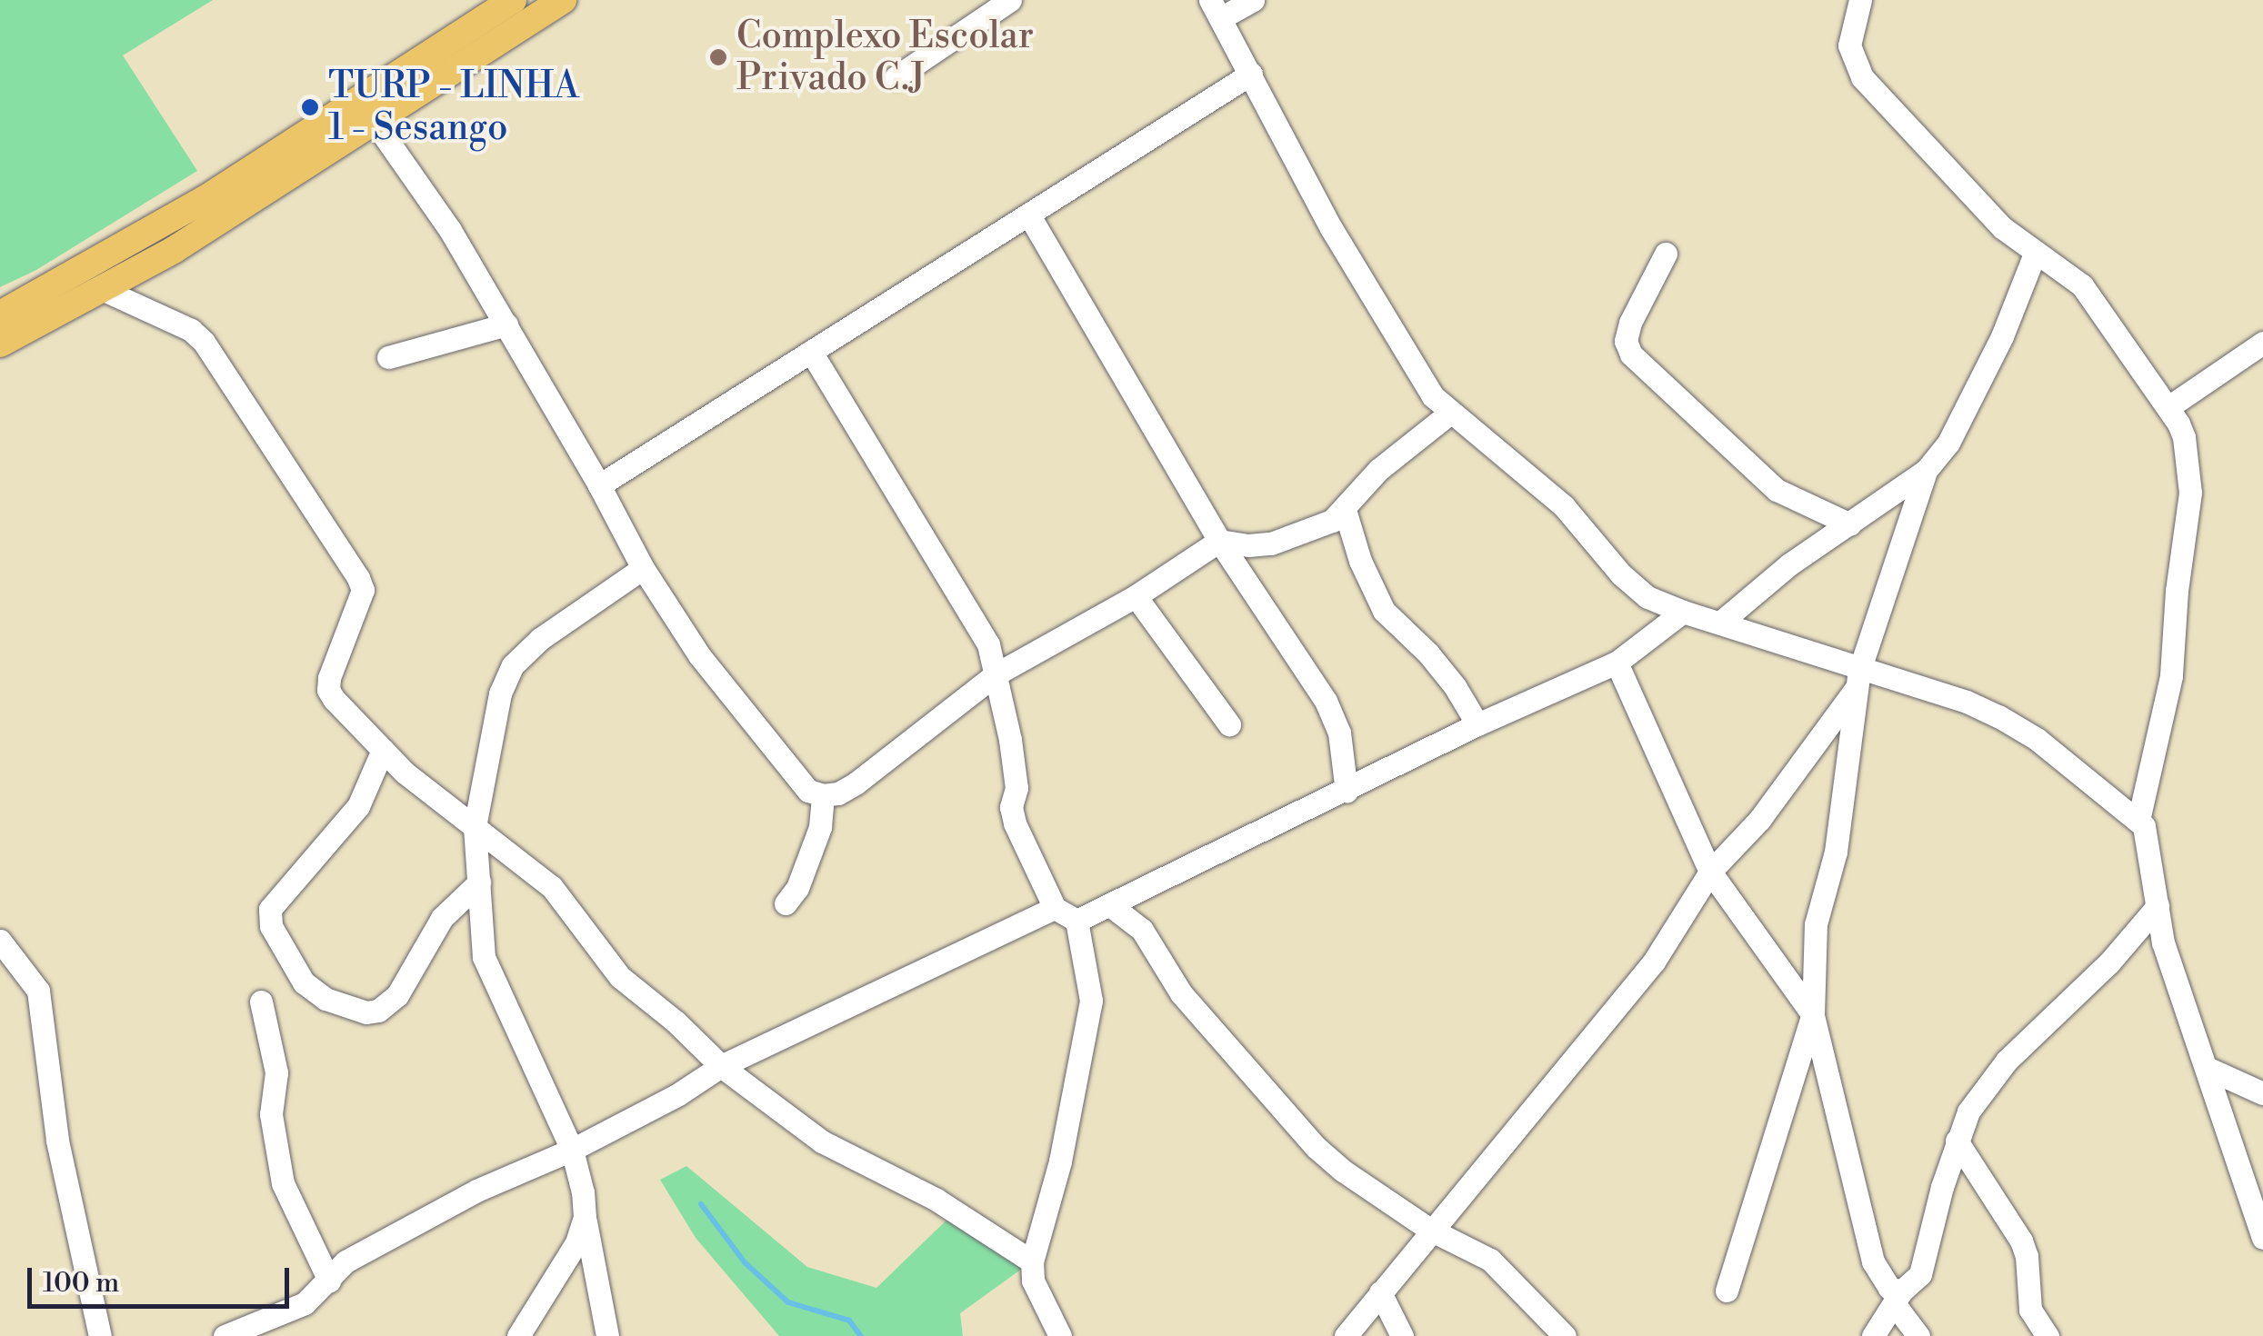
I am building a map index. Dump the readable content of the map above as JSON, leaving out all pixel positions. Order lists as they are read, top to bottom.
{
  "places": ["Complexo Escolar Privado C.J", "TURP - LINHA 1 - Sesango"],
  "scale_bar": "100 m"
}
